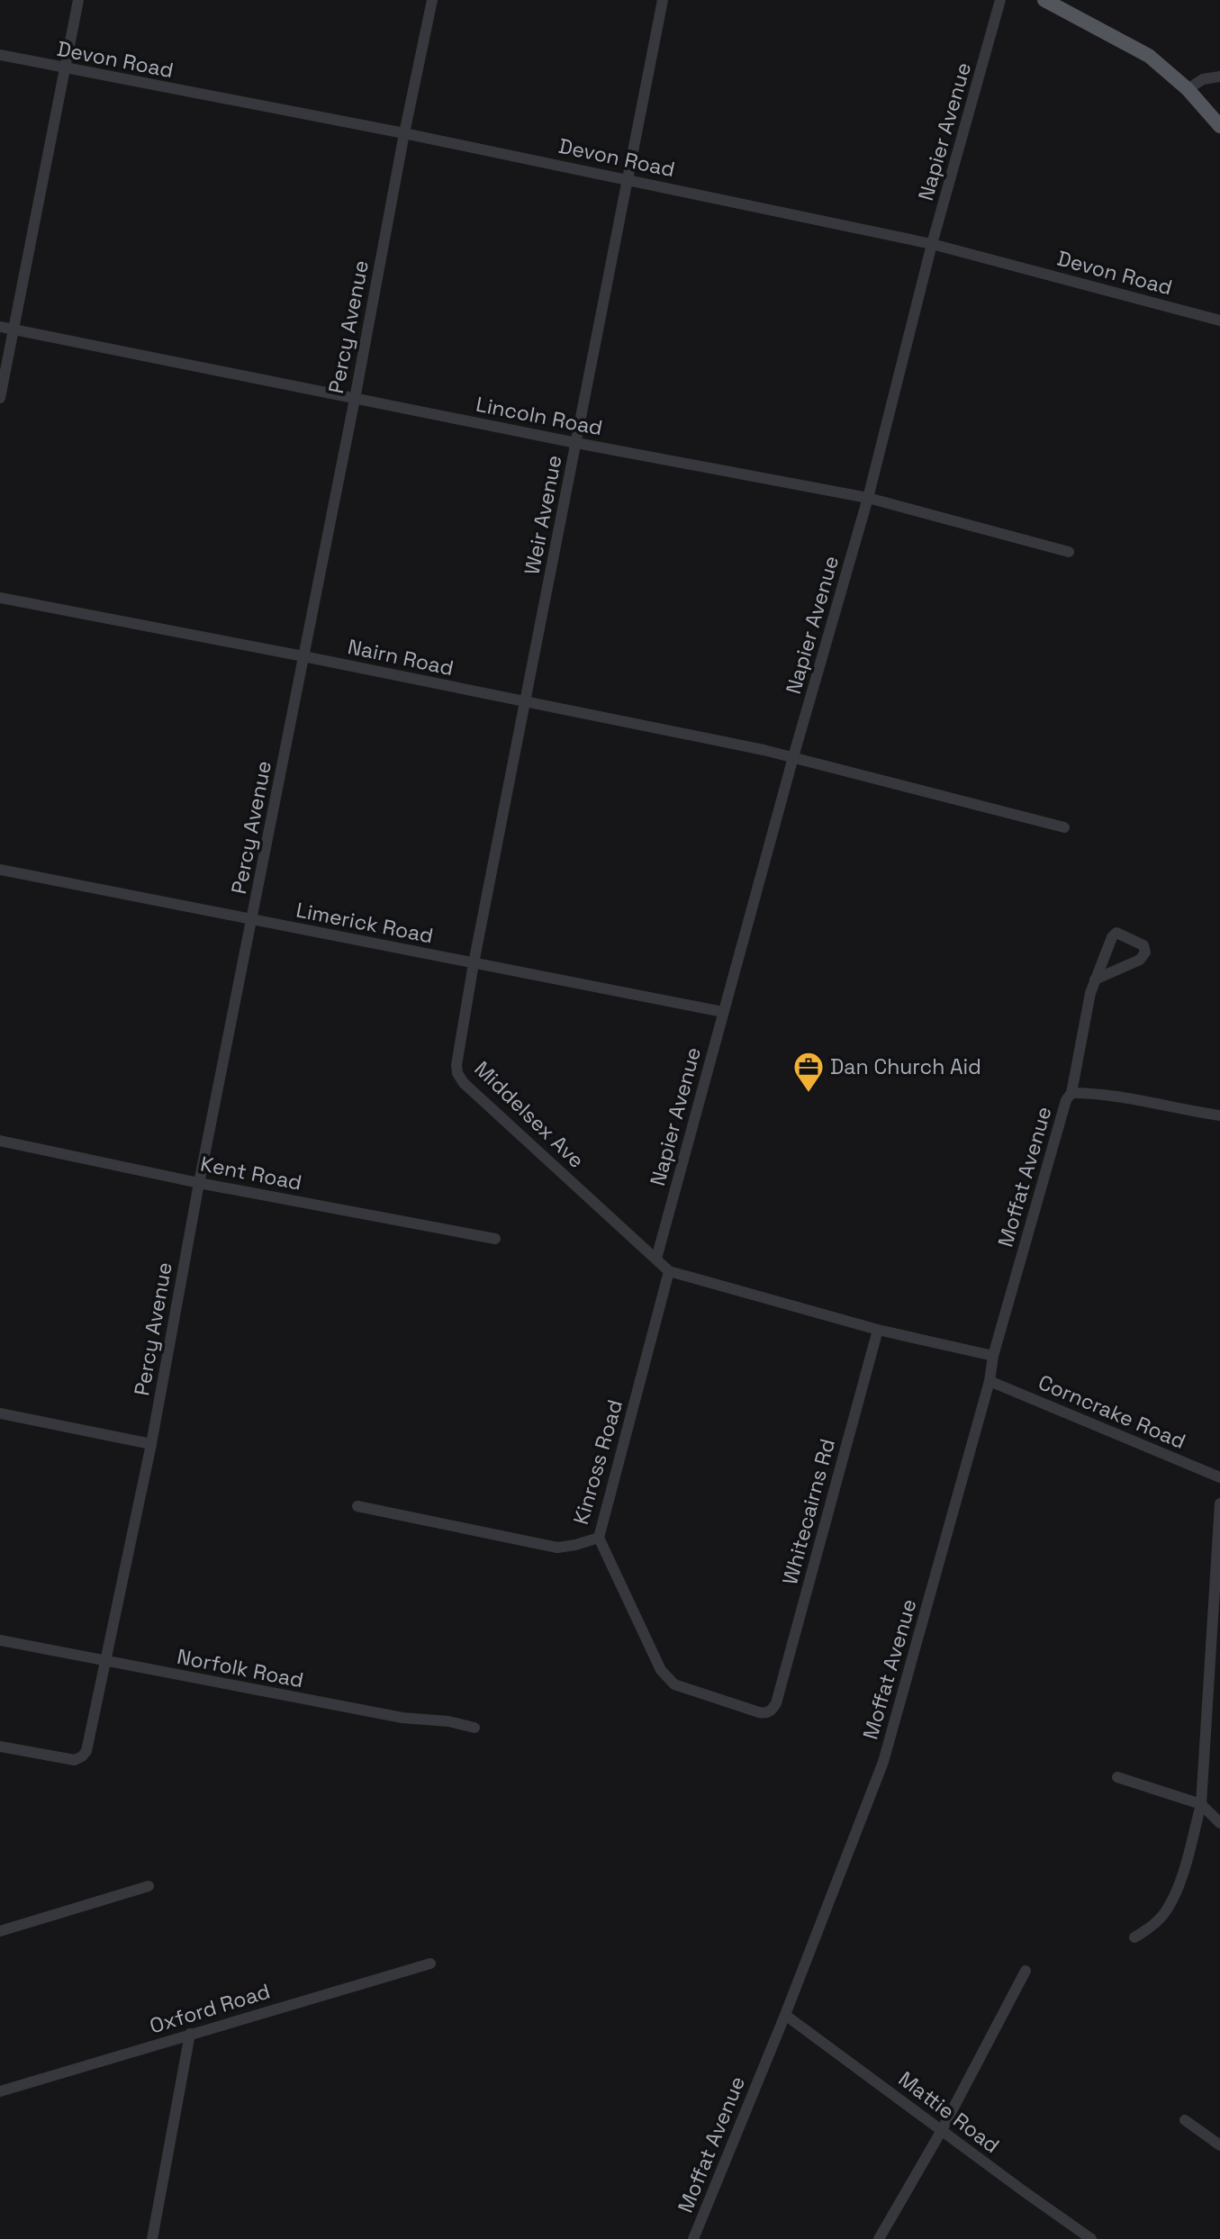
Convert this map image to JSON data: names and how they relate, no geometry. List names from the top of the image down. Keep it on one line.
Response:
{"streets":{"street":["Devon Road","Napier Avenue","Percy Avenue","Lincoln Road","Weir Avenue","Nairn Road","Limerick Road","Middelsex Ave","Kent Road","Moffat Avenue","Corncrake Road","Kinross Road","Whitecairns Rd","Norfolk Road","Oxford Road","Mattie Road"]},"crossings":[["Devon Road","Napier Avenue"],["Devon Road","Percy Avenue"],["Devon Road","Weir Avenue"],["Napier Avenue","Lincoln Road"],["Napier Avenue","Nairn Road"],["Napier Avenue","Limerick Road"],["Napier Avenue","Middelsex Ave"],["Percy Avenue","Lincoln Road"],["Percy Avenue","Nairn Road"],["Percy Avenue","Limerick Road"],["Percy Avenue","Kent Road"],["Percy Avenue","Norfolk Road"],["Lincoln Road","Weir Avenue"],["Weir Avenue","Nairn Road"],["Weir Avenue","Limerick Road"],["Weir Avenue","Middelsex Ave"],["Limerick Road","Middelsex Ave"],["Middelsex Ave","Kinross Road"],["Moffat Avenue","Corncrake Road"],["Moffat Avenue","Mattie Road"],["Kinross Road","Whitecairns Rd"]],"places":{"office":["Dan Church Aid"]}}
